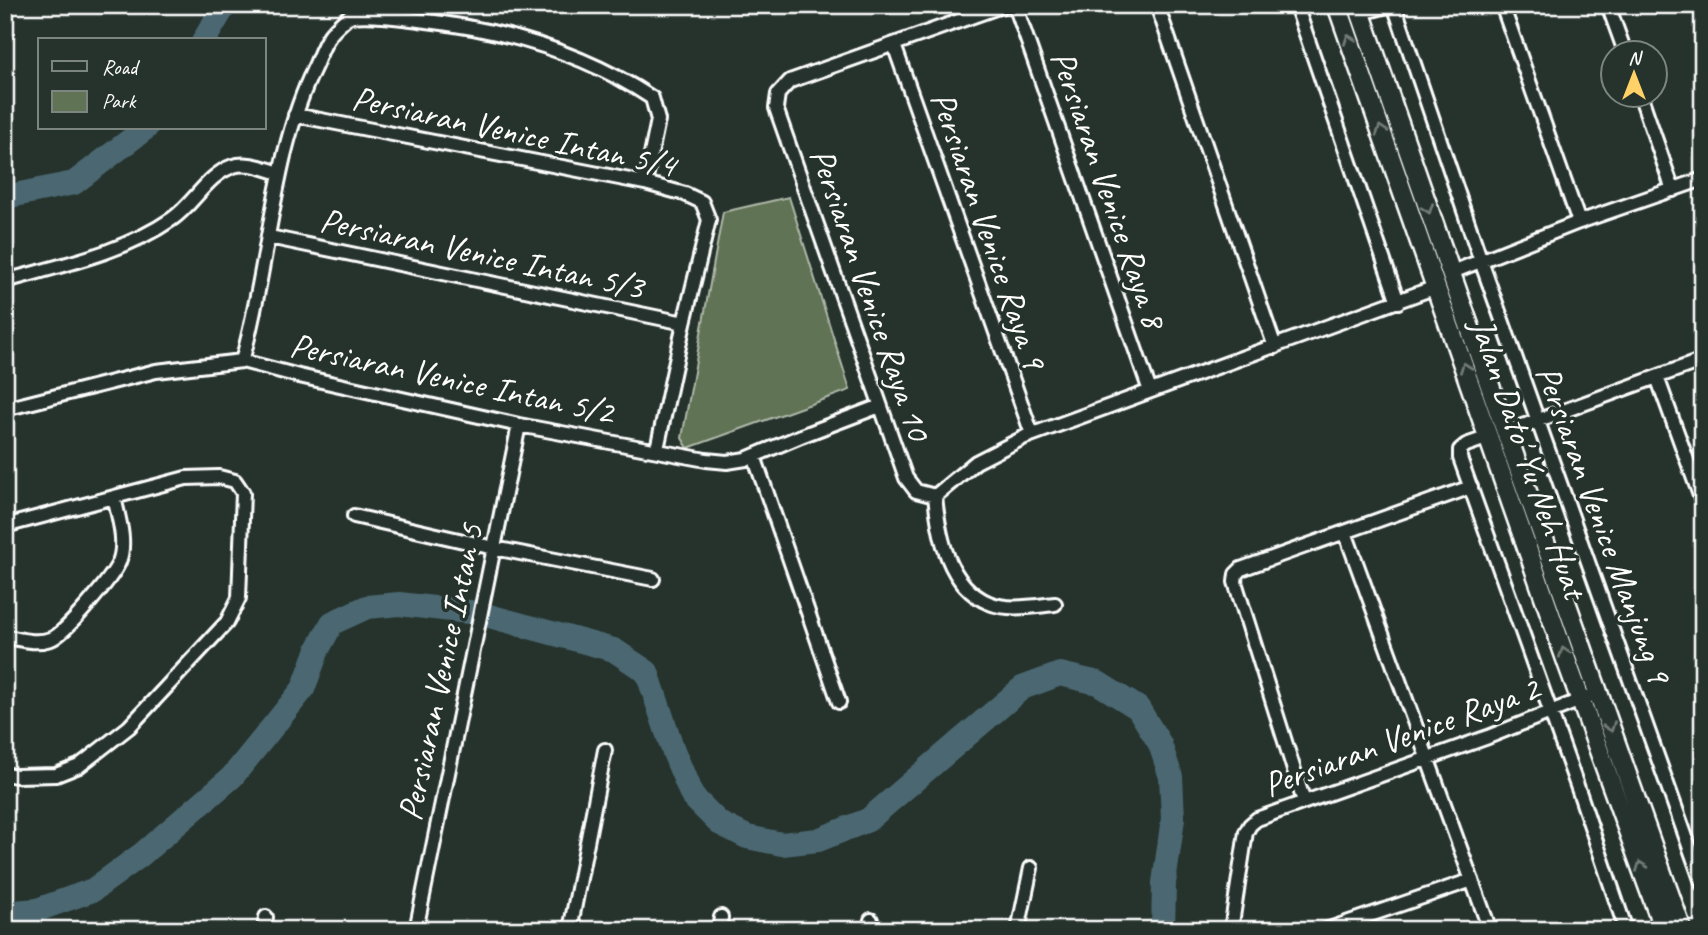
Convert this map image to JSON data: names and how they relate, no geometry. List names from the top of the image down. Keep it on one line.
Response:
{"streets":{"main road":["Jalan Dato' Yu Neh Huat"],"street":["Persiaran Venice Intan 5/4","Persiaran Venice Raya 8","Persiaran Venice Raya 9","Persiaran Venice Intan 5/3","Persiaran Venice Raya 10","Persiaran Venice Intan 5/2","Persiaran Venice Manjung 9","Persiaran Venice Intan 5","Persiaran Venice Raya 2"]},"crossings":[["Persiaran Venice Intan 5/4","Persiaran Venice Intan 5/3"],["Persiaran Venice Raya 9","Persiaran Venice Raya 10"],["Persiaran Venice Raya 10","Persiaran Venice Intan 5/2"],["Persiaran Venice Intan 5/2","Persiaran Venice Intan 5"],["Jalan Dato' Yu Neh Huat","Persiaran Venice Raya 2"]],"legend":["Road","Park"],"north":"top"}
